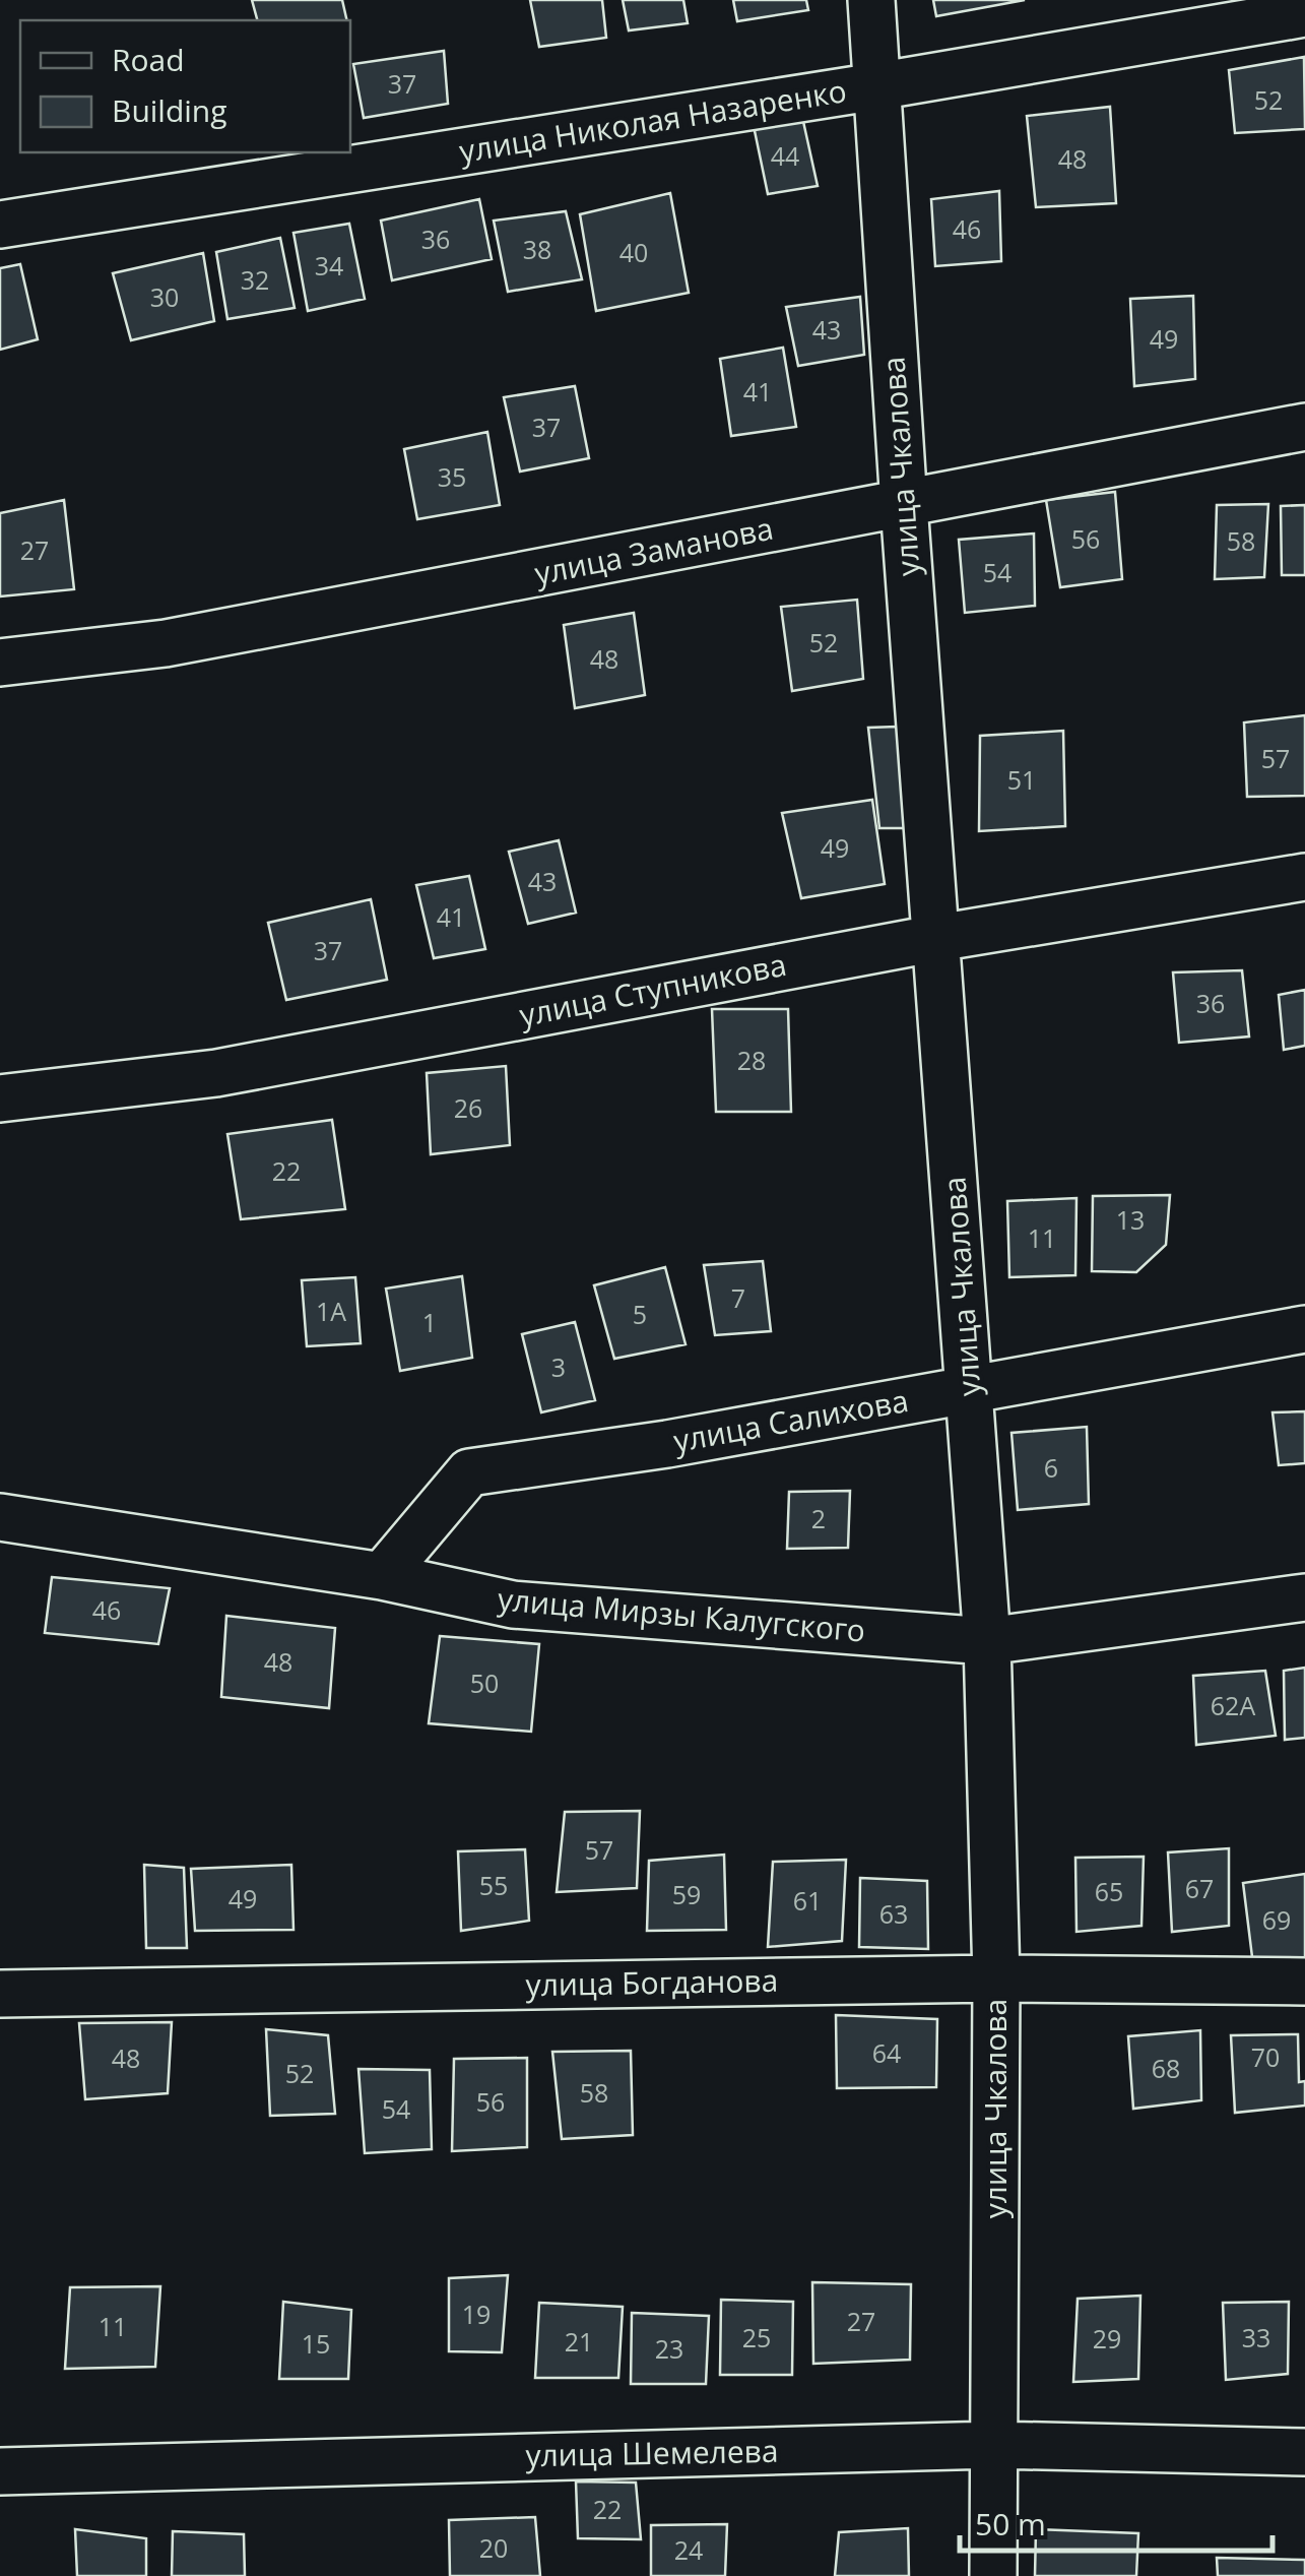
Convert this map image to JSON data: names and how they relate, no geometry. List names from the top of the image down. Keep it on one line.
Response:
{"streets":{"street":["улица Николая Назаренко","улица Чкалова","улица Заманова","улица Ступникова","улица Салихова","улица Мирзы Калугского","улица Богданова","улица Шемелева"]},"crossings":[["улица Николая Назаренко","улица Чкалова"],["улица Чкалова","улица Заманова"],["улица Чкалова","улица Ступникова"],["улица Чкалова","улица Салихова"],["улица Чкалова","улица Мирзы Калугского"],["улица Чкалова","улица Богданова"],["улица Чкалова","улица Шемелева"],["улица Салихова","улица Мирзы Калугского"]],"house_numbers":["37","52","44","48","46","36","38","40","34","32","30","43","49","41","37","35","56","58","27","54","52","48","57","51","49","43","41","37","36","28","26","22","13","11","7","1А","5","1","3","6","2","46","48","50","62А","57","55","67","65","59","49","61","63","69","64","70","48","68","52","58","56","54","19","27","11","25","33","29","21","15","23","22","20","24"],"legend":["Road","Building"],"scale_bar":"50 m"}
